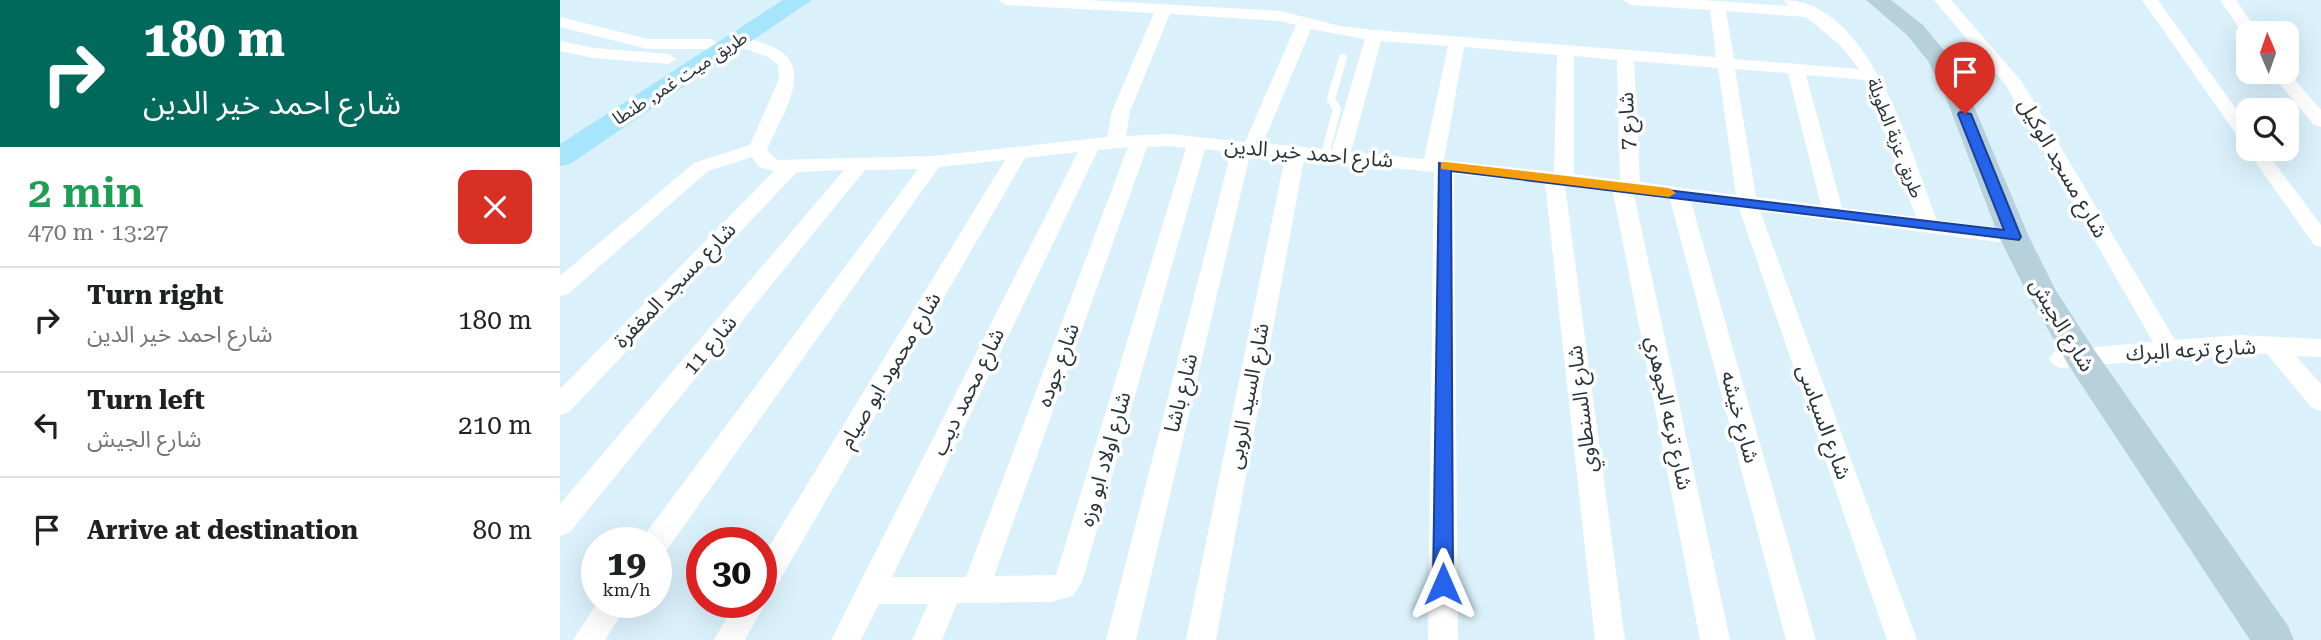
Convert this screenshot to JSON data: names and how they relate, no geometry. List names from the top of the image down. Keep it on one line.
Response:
{"streets":{"main road":["طريق ميت غمر, طنطا","شارع الجيش"],"street":["شارع 7","طريق عزبة الطويلة","شارع احمد خير الدين","شارع مسجد الوكيل","شارع مسجد المغفرة","شارع 11","شارع ترعه البرك","شارع جوده","شارع محمود ابو صيام","شارع محمد ديب","شارع باشا","شارع السيد الروبى","شارع السنطاوي","شارع ترعه الجوهري","شارع خيشه","شارع السياسى","شارع اولاد ابو وزه"]},"crossings":[["شارع 7","شارع احمد خير الدين"],["شارع 7","شارع ترعه الجوهري"],["طريق عزبة الطويلة","شارع احمد خير الدين"],["شارع احمد خير الدين","شارع مسجد المغفرة"],["شارع احمد خير الدين","شارع الجيش"],["شارع احمد خير الدين","شارع 11"],["شارع احمد خير الدين","شارع جوده"],["شارع احمد خير الدين","شارع محمود ابو صيام"],["شارع احمد خير الدين","شارع محمد ديب"],["شارع احمد خير الدين","شارع باشا"],["شارع احمد خير الدين","شارع السيد الروبى"],["شارع احمد خير الدين","شارع السنطاوي"],["شارع احمد خير الدين","شارع ترعه الجوهري"],["شارع احمد خير الدين","شارع خيشه"],["شارع احمد خير الدين","شارع السياسى"],["شارع احمد خير الدين","شارع اولاد ابو وزه"],["شارع مسجد الوكيل","شارع ترعه البرك"],["شارع الجيش","شارع ترعه البرك"],["شارع جوده","شارع اولاد ابو وزه"],["شارع محمد ديب","شارع اولاد ابو وزه"]],"north":"top","page":{"turn":["180 m","شارع احمد خير الدين"],"heading":["2 min","470 m · 13:27"],"list":[{"name":"Turn right","note":"شارع احمد خير الدين","value":"180 m"},{"name":"Turn left","note":"شارع الجيش","value":"210 m"},{"name":"Arrive at destination","value":"80 m"}],"speed":"19 km/h","limit":"30"}}
